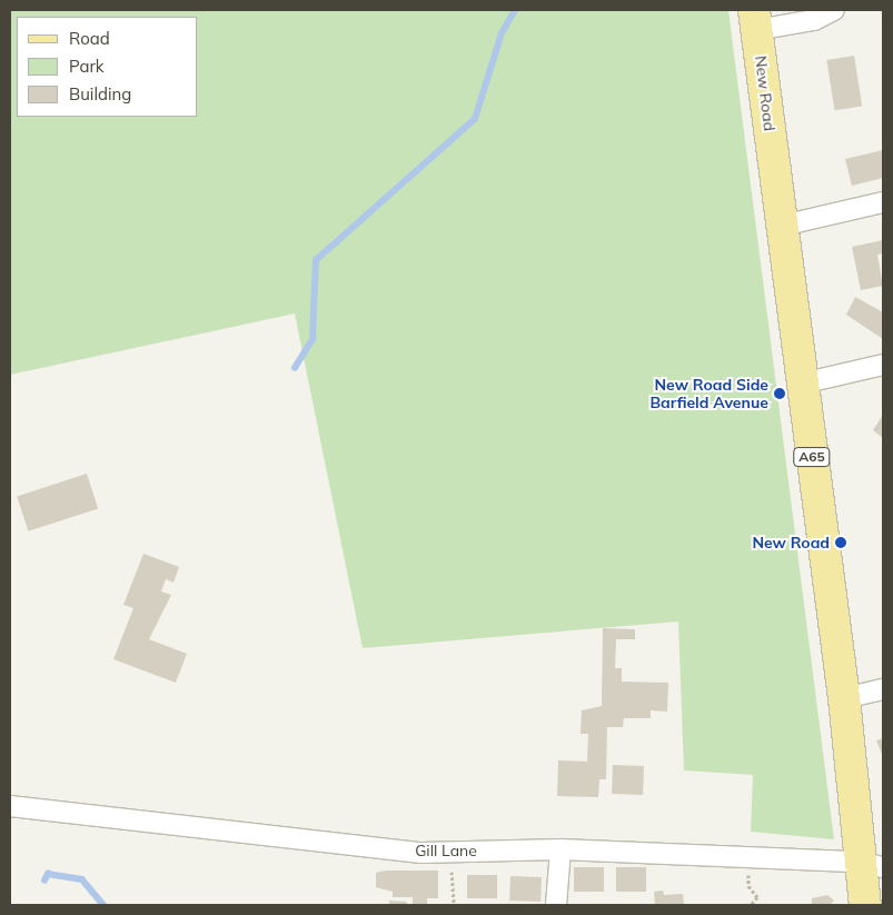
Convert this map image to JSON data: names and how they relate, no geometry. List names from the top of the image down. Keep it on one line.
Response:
{"streets":{"main road":["New Road","A65"],"street":["Gill Lane"]},"crossings":[["New Road","Gill Lane"]],"places":["New Road Side Barfield Avenue","New Road"],"legend":["Road","Park","Building"]}
